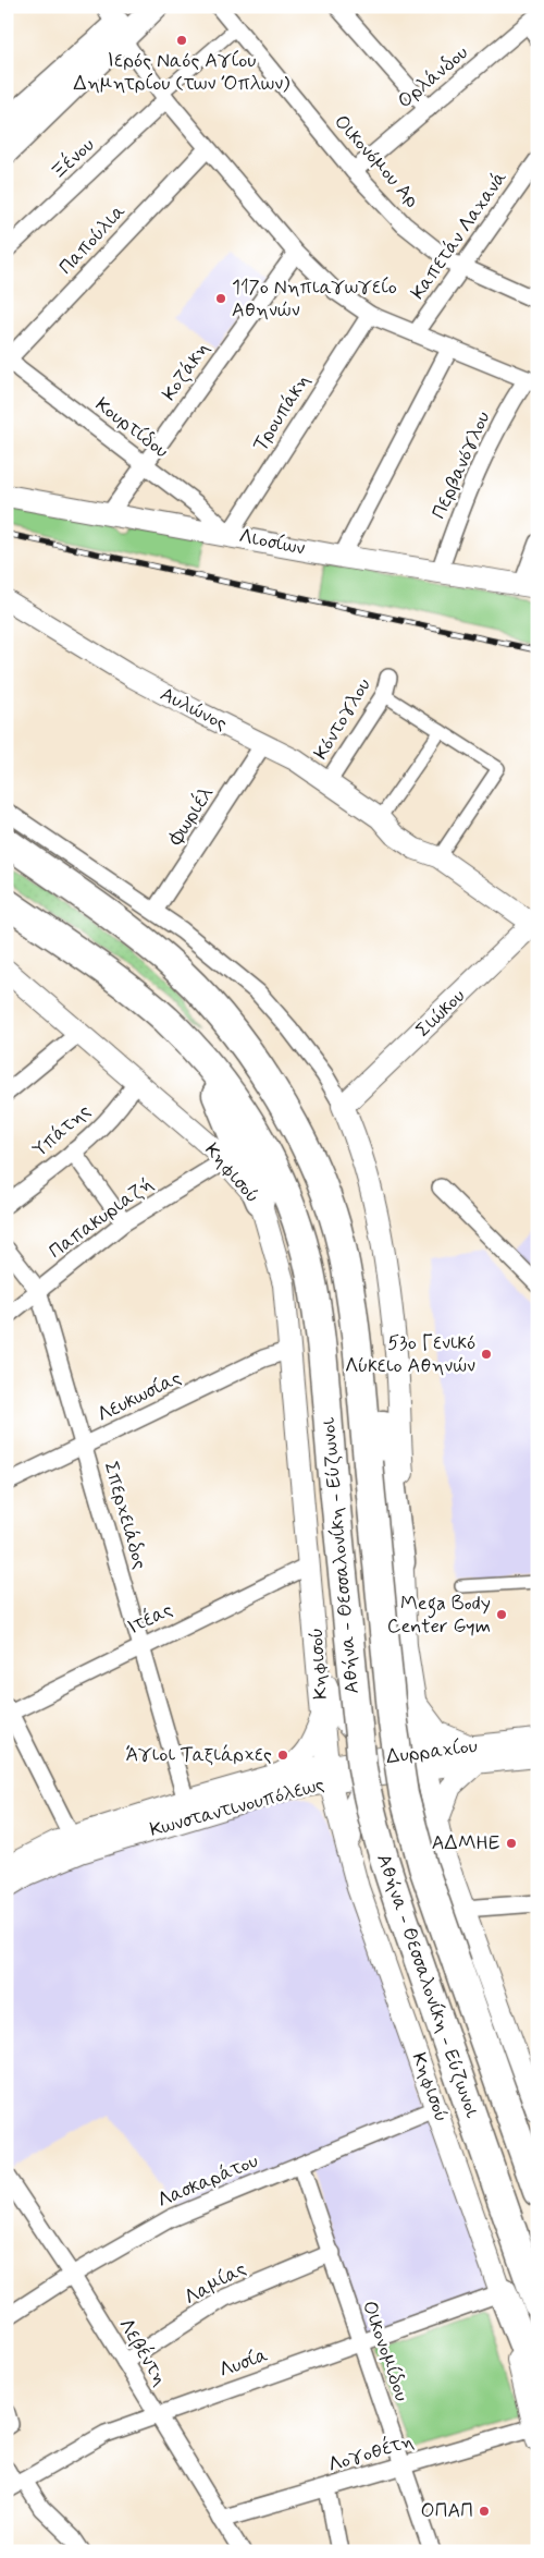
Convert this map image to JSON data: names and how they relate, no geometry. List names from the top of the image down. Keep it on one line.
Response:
{"streets":{"highway":["Αθήνα - Θεσσαλονίκη - Εύζωνοι"],"main road":["Λιοσίων","Σιώκου","Κηφισού","Δυρραχίου","Κωνσταντινουπόλεως"],"street":["Ορλάνδου","Ξένου","Οικονόμου Αρ","Καπετάν Λαχανά","Παπούλια","Κοζάκη","Τρουπάκη","Κουρτίδου","Περβανόγλου","Αυλώνος","Κόντογλου","Φωριέλ","Υπάτης","Παπακυριαζή","Λευκωσίας","Σπερχειάδος","Ιτέας","Λασκαράτου","Λαμίας","Οικονομίδου","Λεβέντη","Λυσία","Λογοθέτη"]},"crossings":[["Ορλάνδου","Οικονόμου Αρ"],["Οικονόμου Αρ","Καπετάν Λαχανά"],["Παπούλια","Κουρτίδου"],["Κοζάκη","Κουρτίδου"],["Κοζάκη","Λιοσίων"],["Τρουπάκη","Κουρτίδου"],["Τρουπάκη","Λιοσίων"],["Κουρτίδου","Λιοσίων"],["Περβανόγλου","Λιοσίων"],["Αυλώνος","Κόντογλου"],["Αυλώνος","Φωριέλ"],["Αυλώνος","Σιώκου"],["Υπάτης","Κηφισού"],["Κηφισού","Παπακυριαζή"],["Κηφισού","Λευκωσίας"],["Κηφισού","Ιτέας"],["Κηφισού","Δυρραχίου"],["Κηφισού","Κωνσταντινουπόλεως"],["Κηφισού","Λασκαράτου"],["Κηφισού","Λυσία"],["Κηφισού","Λογοθέτη"],["Παπακυριαζή","Σπερχειάδος"],["Λευκωσίας","Σπερχειάδος"],["Σπερχειάδος","Ιτέας"],["Σπερχειάδος","Κωνσταντινουπόλεως"],["Δυρραχίου","Κωνσταντινουπόλεως"],["Λασκαράτου","Οικονομίδου"],["Λασκαράτου","Λεβέντη"],["Λαμίας","Οικονομίδου"],["Λαμίας","Λεβέντη"],["Οικονομίδου","Λυσία"],["Οικονομίδου","Λογοθέτη"],["Λεβέντη","Λυσία"],["Λεβέντη","Λογοθέτη"]],"places":["Ιερός Ναός Αγίου Δημητρίου (των Όπλων)","117ο Νηπιαγωγείο Αθηνών","53ο Γενικό Λύκειο Αθηνών","Mega Body Center Gym","Άγιοι Ταξιάρχες","ΑΔΜΗΕ","ΟΠΑΠ"]}
